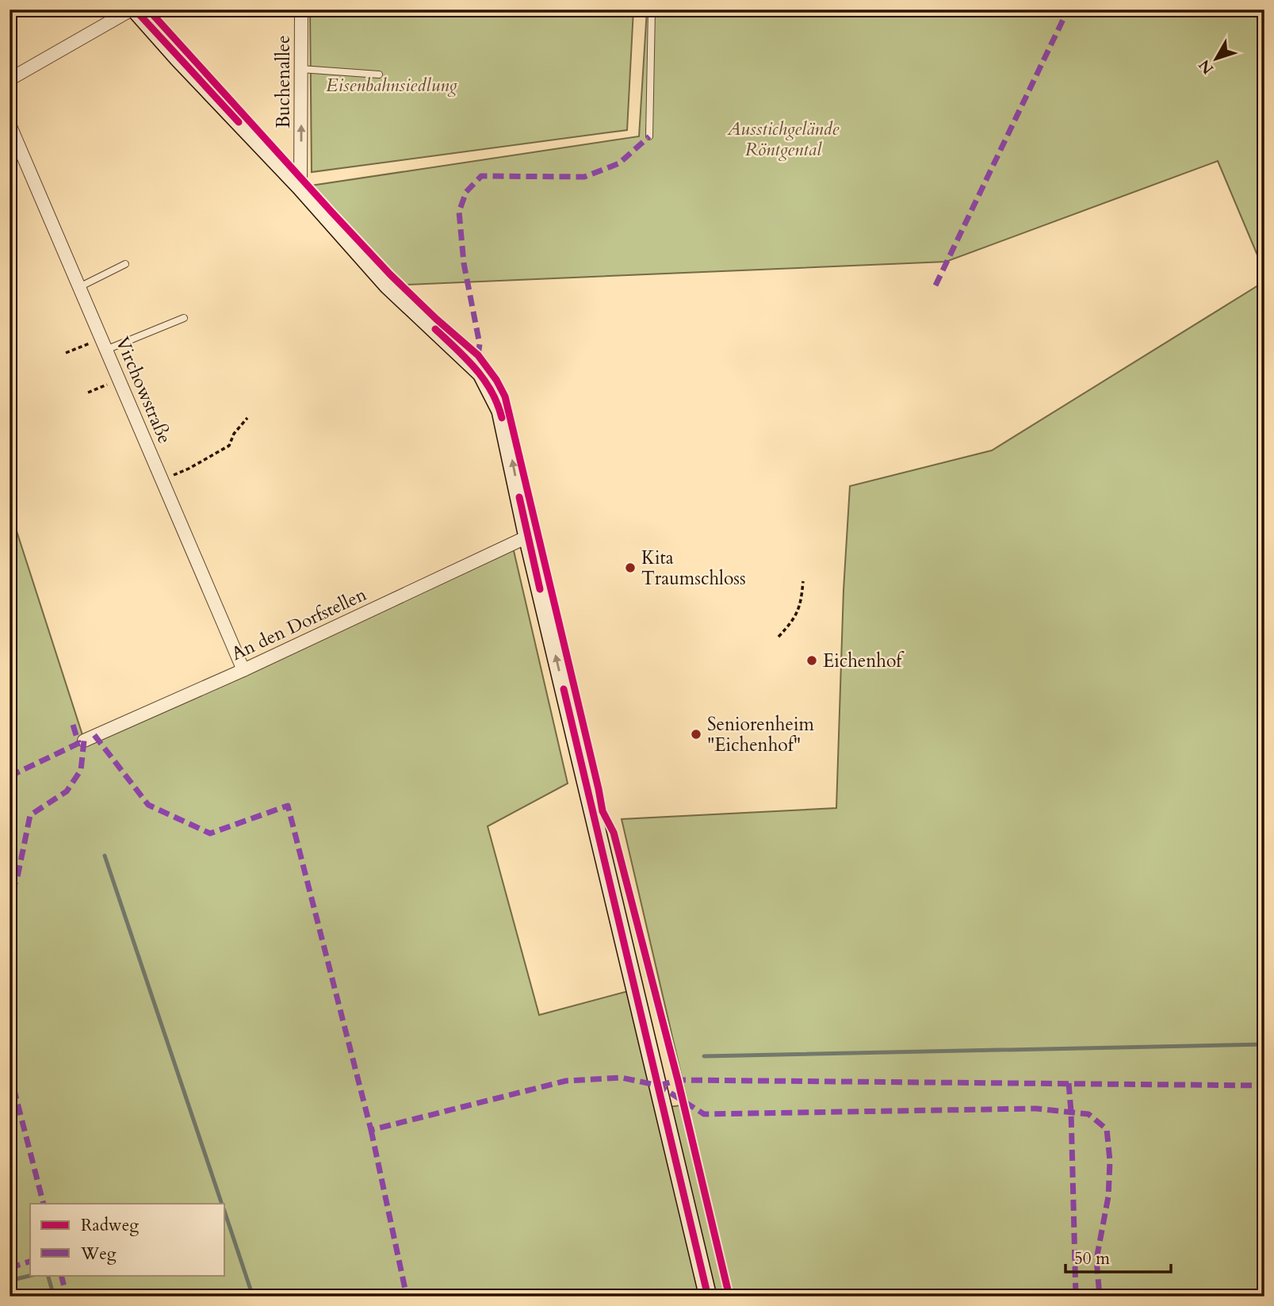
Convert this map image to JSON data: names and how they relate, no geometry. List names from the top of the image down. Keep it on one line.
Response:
{"streets":{"street":["Buchenallee","Virchowstraße","An den Dorfstellen"]},"crossings":[["Virchowstraße","An den Dorfstellen"]],"one_way":["Buchenallee"],"parks":["Eisenbahnsiedlung","Ausstichgelände Röntgental"],"places":["Kita Traumschloss","Eichenhof","Seniorenheim \"Eichenhof\""],"legend":["Radweg","Weg"],"scale_bar":"50 m","north":"bottom left"}
